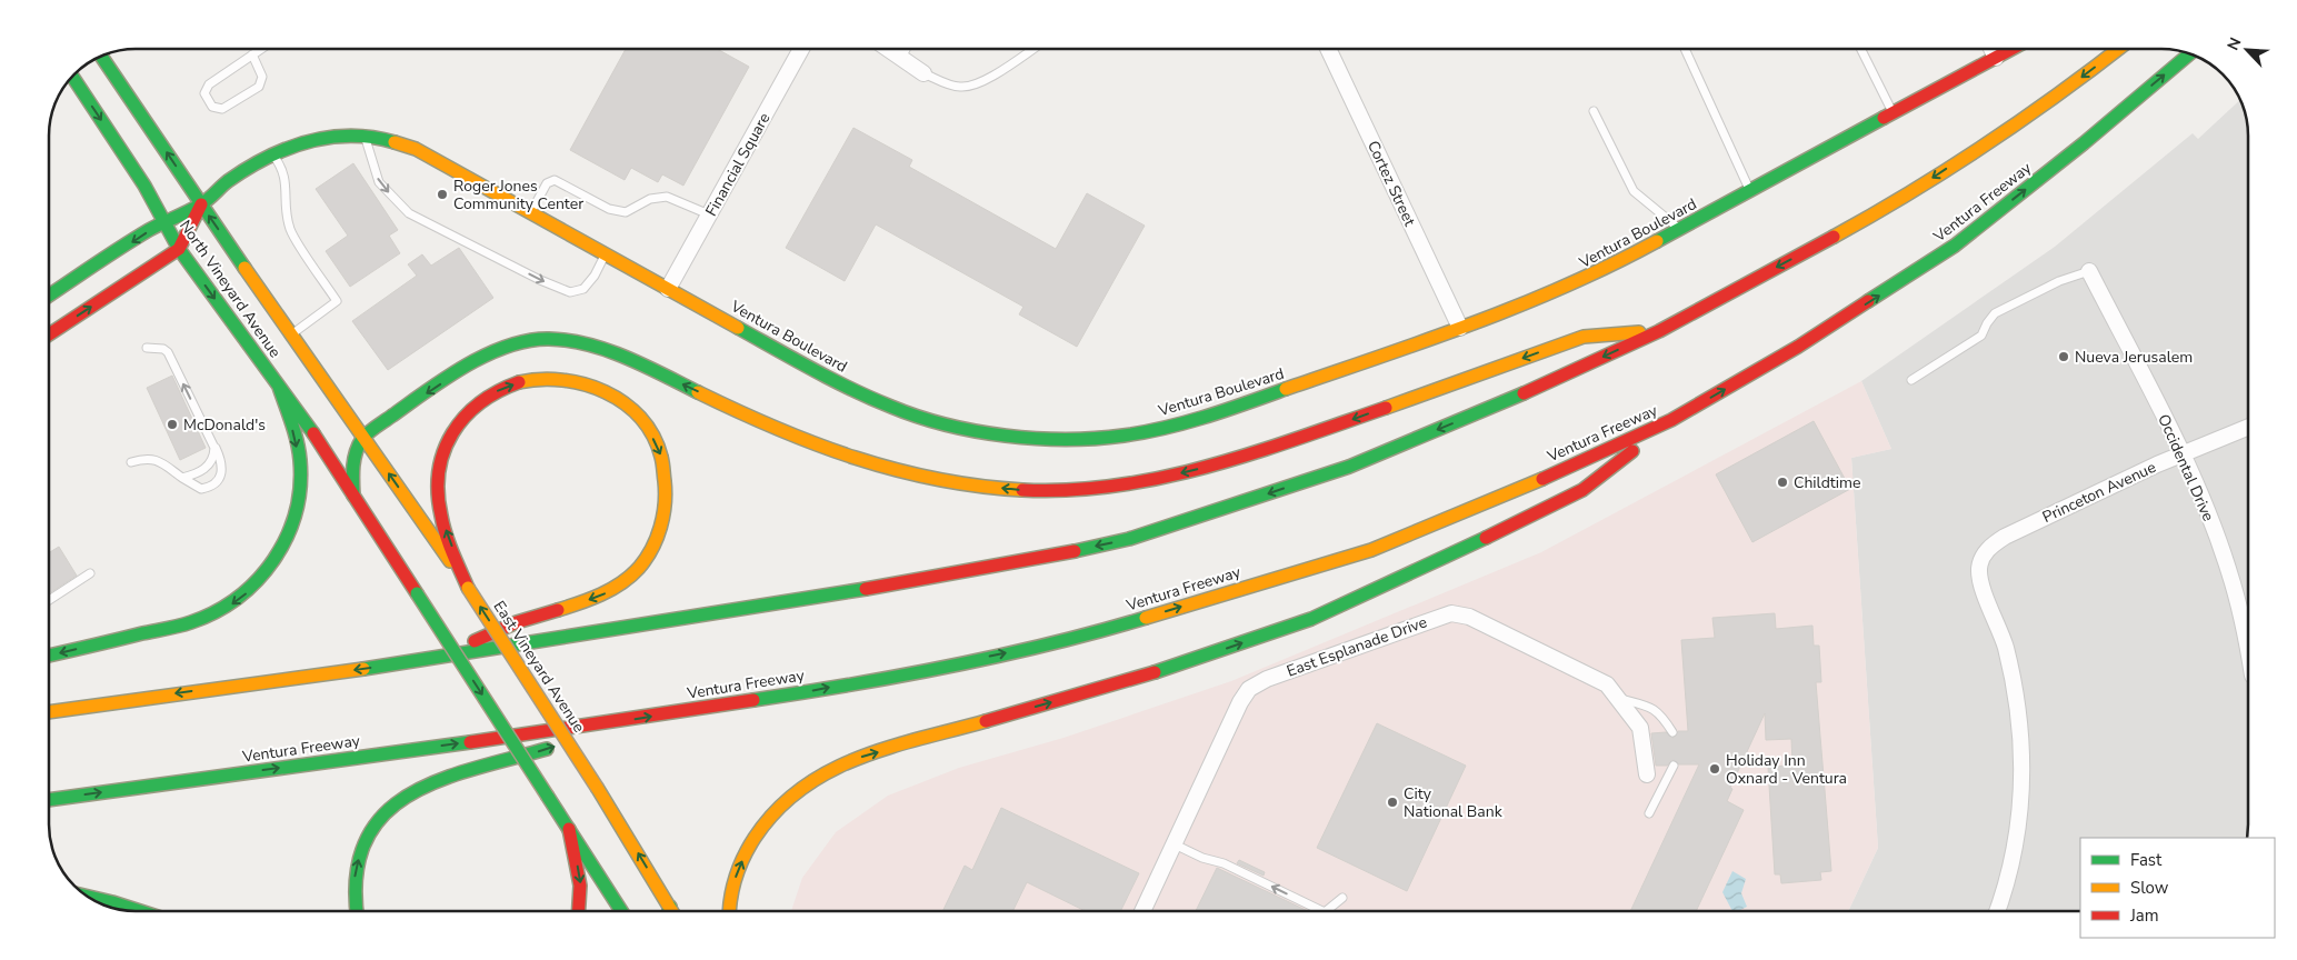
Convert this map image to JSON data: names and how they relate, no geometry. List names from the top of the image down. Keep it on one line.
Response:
{"streets":{"main road":["Ventura Freeway","Ventura Boulevard","North Vineyard Avenue","East Vineyard Avenue"],"street":["Financial Square","Cortez Street","Occidental Drive","Princeton Avenue","East Esplanade Drive"]},"crossings":[["Financial Square","Ventura Boulevard"],["Cortez Street","Ventura Boulevard"],["Ventura Boulevard","North Vineyard Avenue"],["North Vineyard Avenue","East Vineyard Avenue"],["Occidental Drive","Princeton Avenue"]],"places":["Roger Jones Community Center","Nueva Jerusalem","McDonald's","Childtime","Holiday Inn Oxnard - Ventura","City National Bank"],"legend":["Fast","Slow","Jam"],"north":"top left"}
